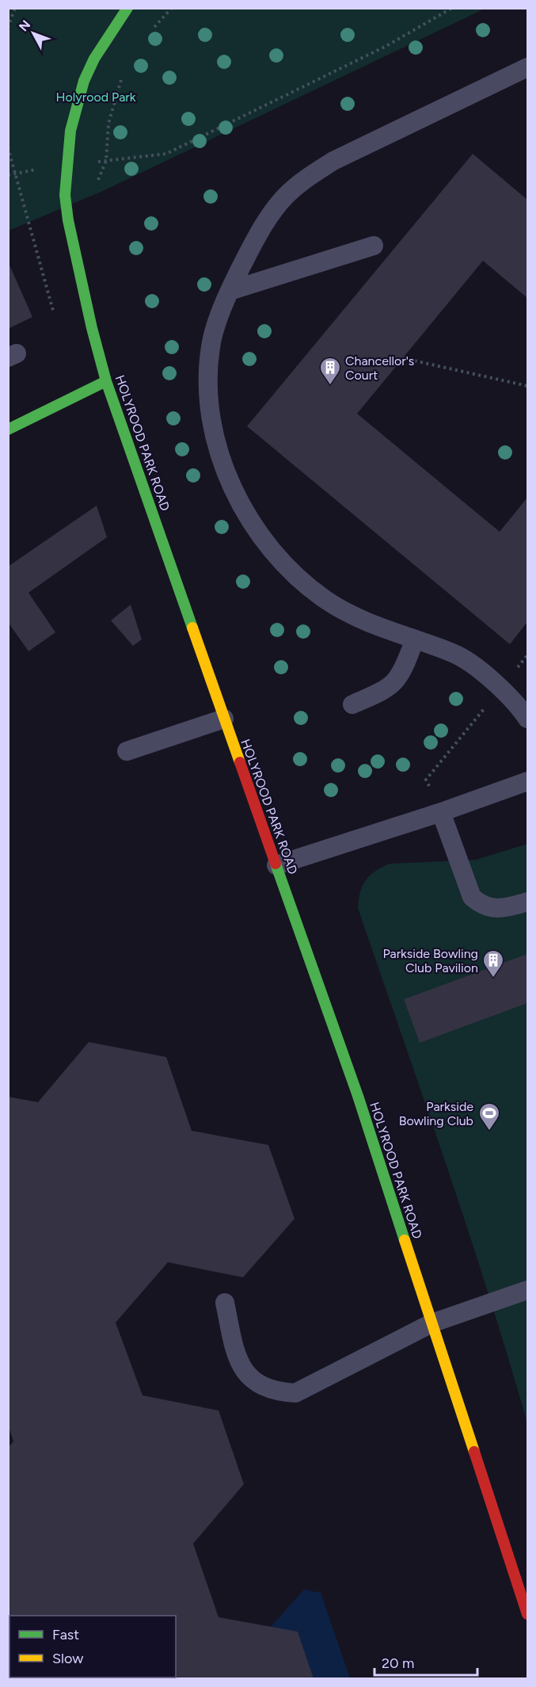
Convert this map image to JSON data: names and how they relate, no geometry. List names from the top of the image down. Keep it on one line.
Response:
{"streets":{"street":["HOLYROOD PARK ROAD"]},"parks":["Holyrood Park"],"places":{"building":["Chancellor's Court","Parkside Bowling Club Pavilion"],"sports":["Parkside Bowling Club"]},"legend":["Fast","Slow"],"scale_bar":"20 m","north":"top left"}
